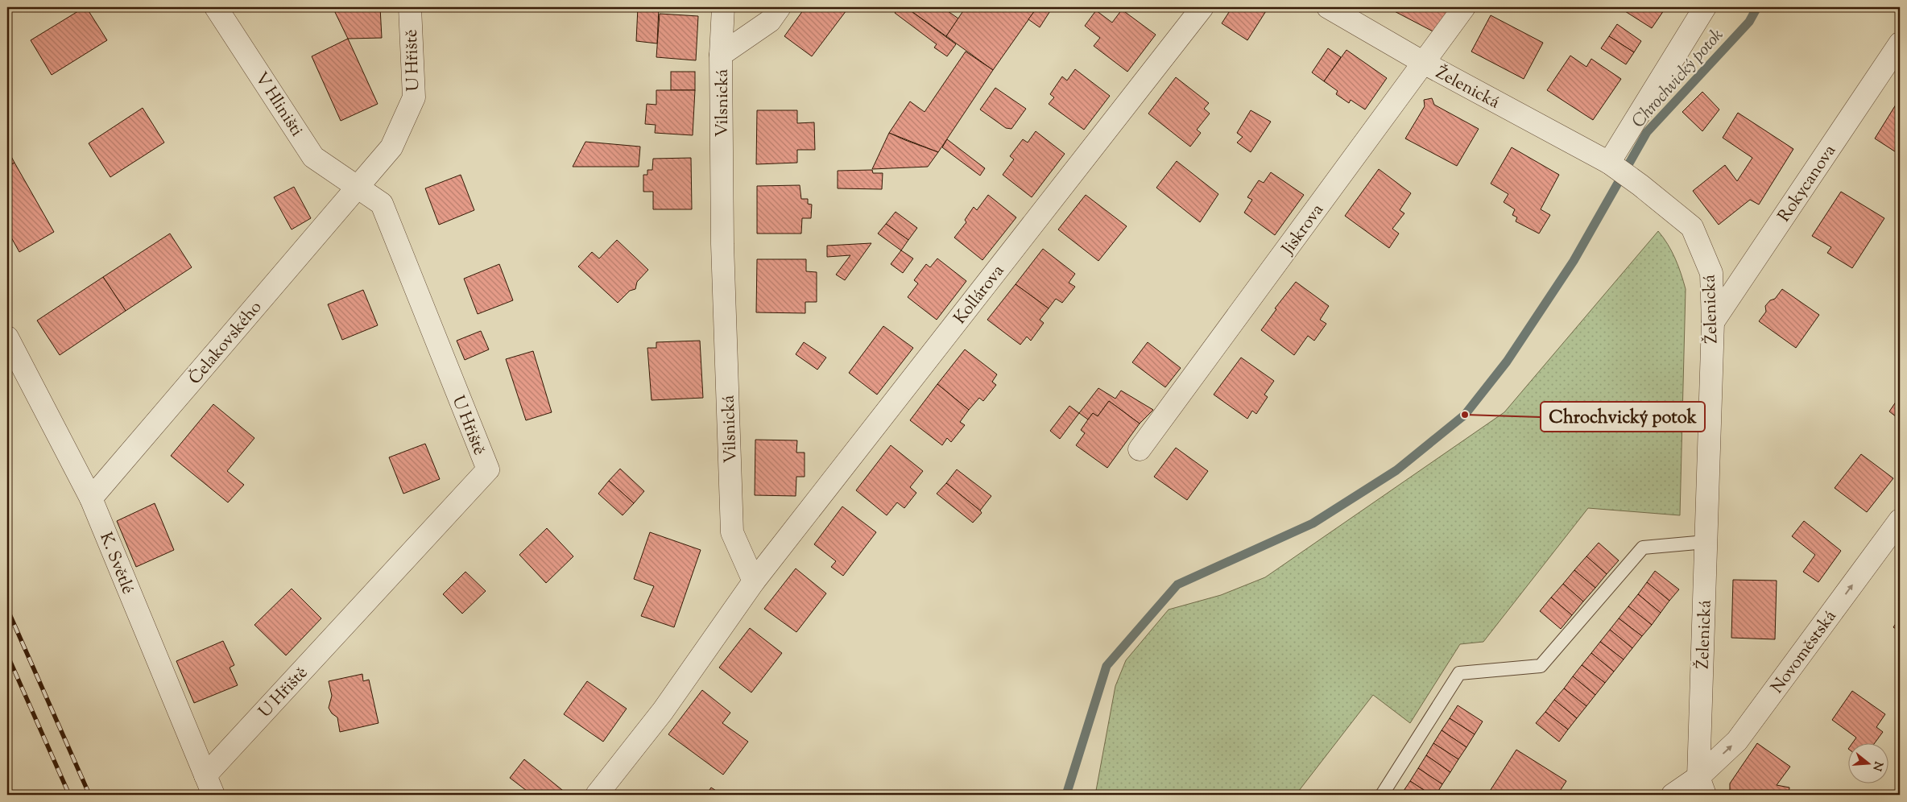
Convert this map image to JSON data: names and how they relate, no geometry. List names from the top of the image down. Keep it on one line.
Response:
{"streets":{"street":["U Hřiště","Želenická","Vilsnická","V Hliništi","Rokycanova","Jiskrova","Kollárova","Čelakovského","K. Světlé","Novoměstská"]},"crossings":[["U Hřiště","V Hliništi"],["U Hřiště","Čelakovského"],["U Hřiště","K. Světlé"],["Želenická","Rokycanova"],["Želenická","Jiskrova"],["Želenická","Novoměstská"],["Vilsnická","Kollárova"],["V Hliništi","Čelakovského"],["Čelakovského","K. Světlé"]],"one_way":["Novoměstská"],"water":["Chrochvický potok"],"places":["Chrochvický potok"],"north":"right"}
